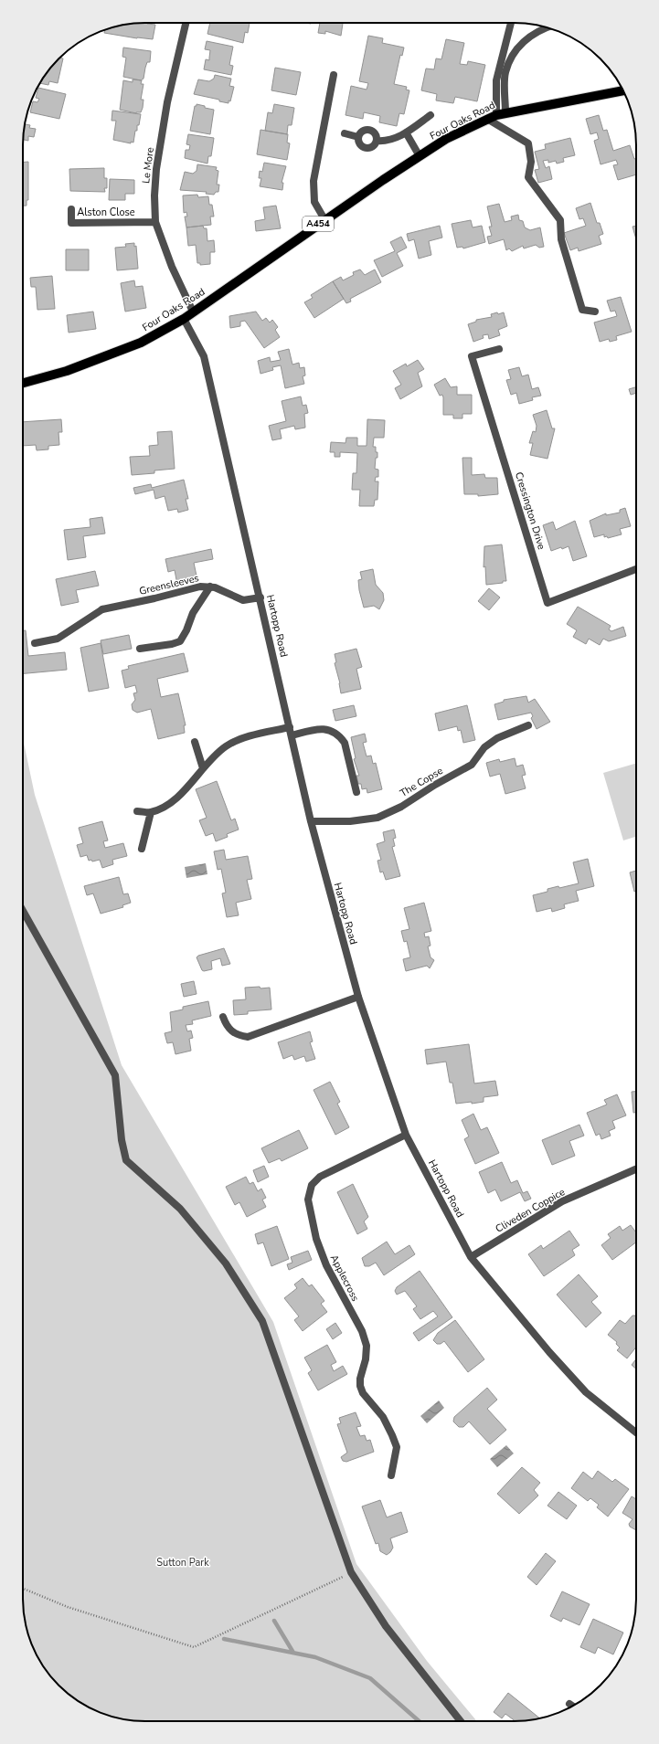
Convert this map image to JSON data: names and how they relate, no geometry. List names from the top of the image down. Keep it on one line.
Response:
{"streets":{"main road":["Four Oaks Road","A454"],"street":["Le More","Alston Close","Cressington Drive","Greensleeves","Hartopp Road","The Copse","Cliveden Coppice","Applecross"]},"crossings":[["Four Oaks Road","Le More"],["Four Oaks Road","Hartopp Road"],["Le More","Alston Close"],["Greensleeves","Hartopp Road"],["Hartopp Road","The Copse"],["Hartopp Road","Cliveden Coppice"],["Hartopp Road","Applecross"]],"parks":["Sutton Park"]}
